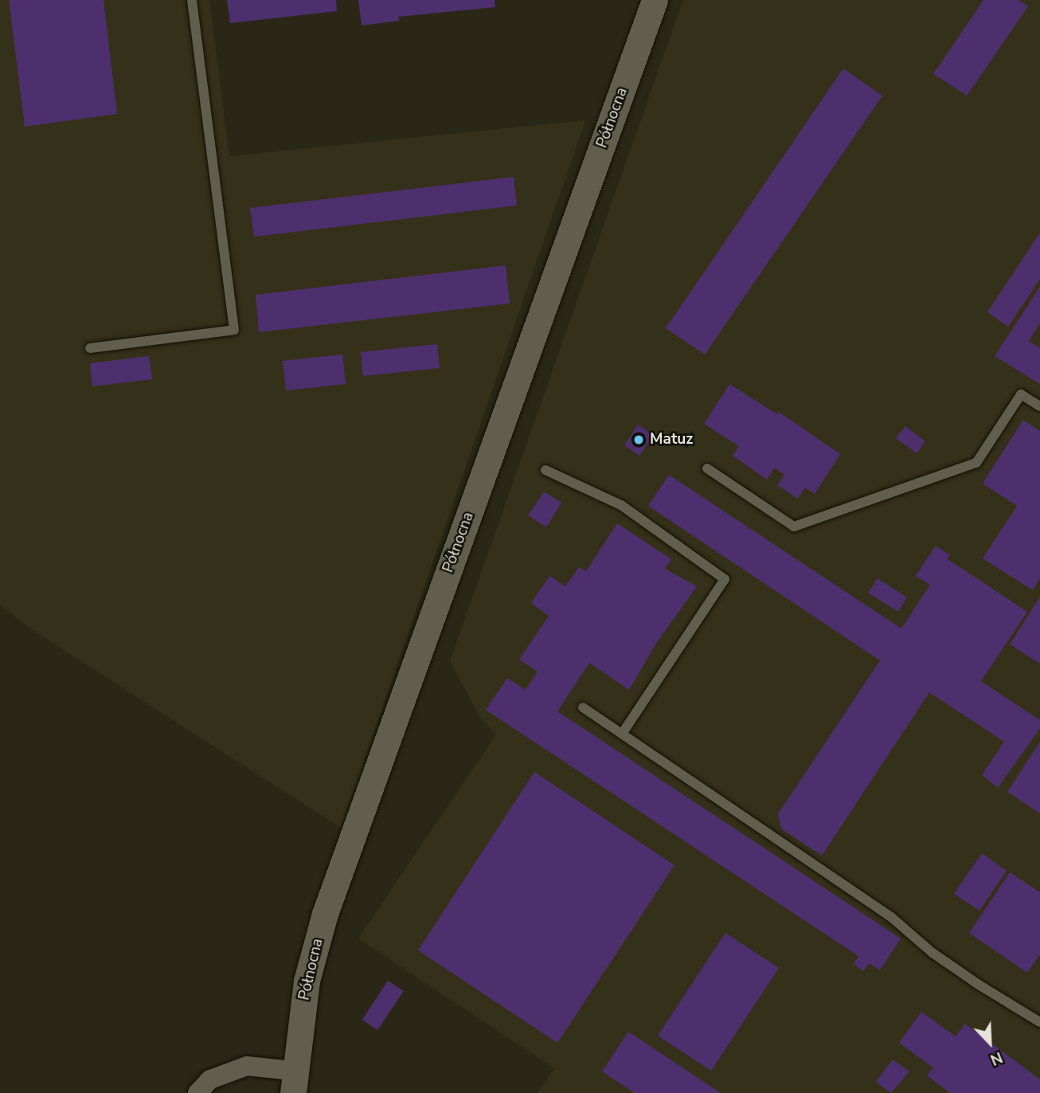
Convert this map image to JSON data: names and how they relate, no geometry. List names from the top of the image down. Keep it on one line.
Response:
{"streets":{"street":["Północna"]},"places":["Matuz"],"north":"bottom right"}
